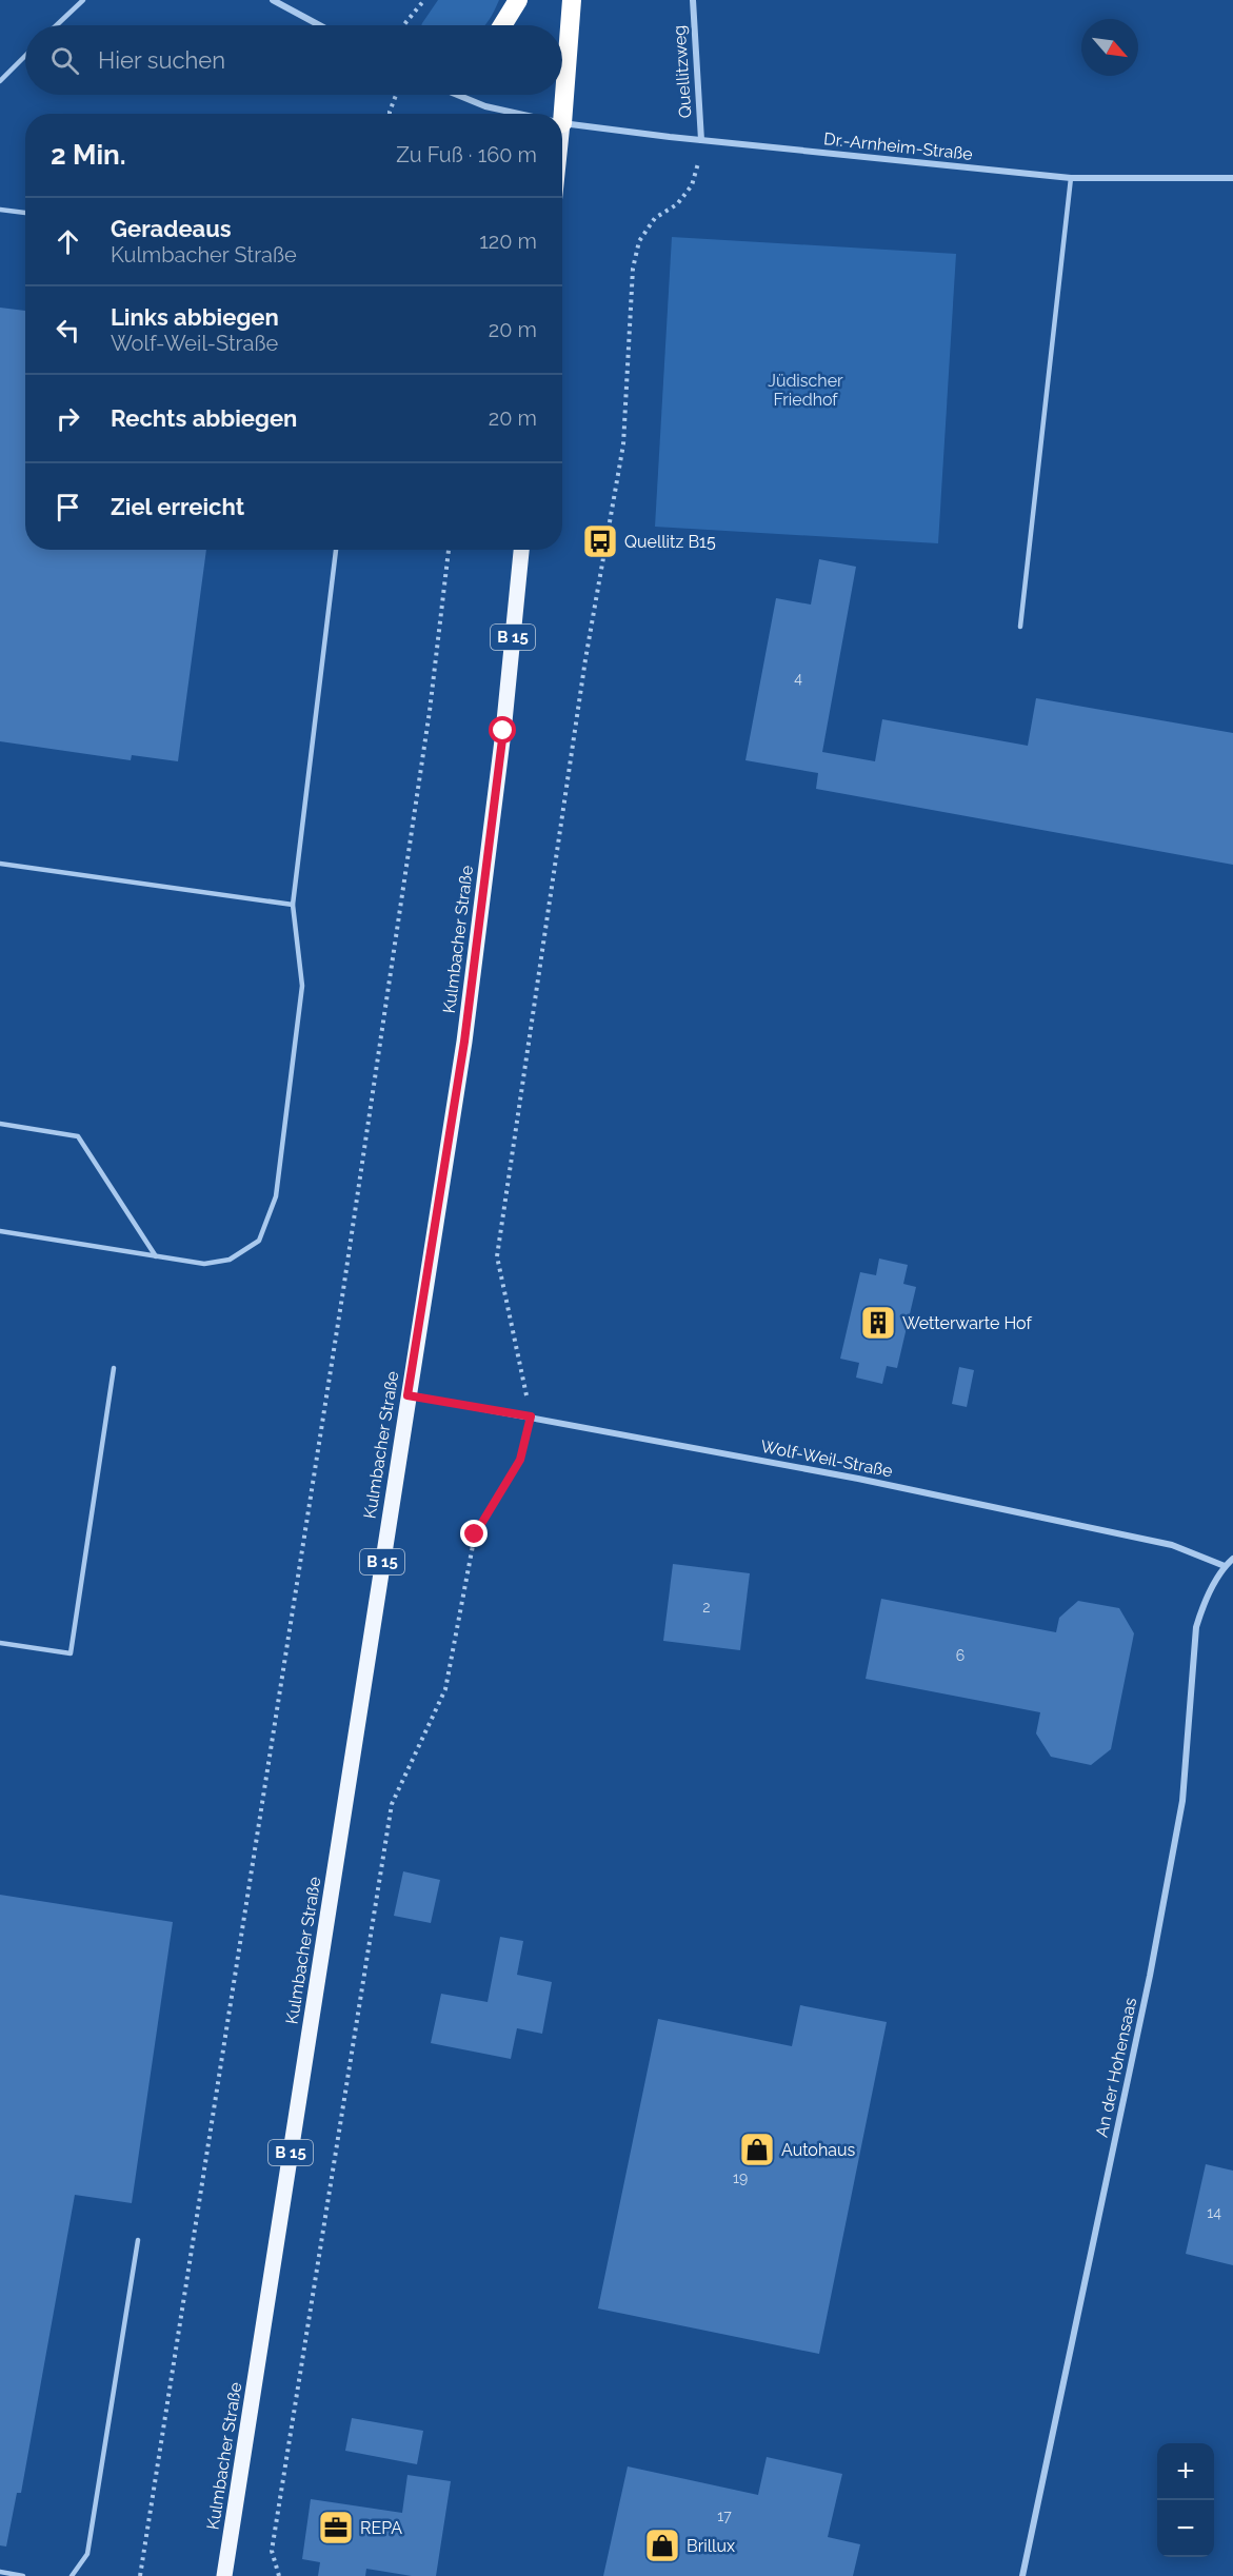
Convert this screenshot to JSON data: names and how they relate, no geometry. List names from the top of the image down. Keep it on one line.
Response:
{"streets":{"main road":["B 15","Kulmbacher Straße"],"street":["Quellitzweg","Dr.-Arnheim-Straße","Wolf-Weil-Straße","An der Hohensaas"]},"crossings":[["Quellitzweg","Dr.-Arnheim-Straße"],["Kulmbacher Straße","Wolf-Weil-Straße"],["Wolf-Weil-Straße","An der Hohensaas"]],"parks":["Jüdischer Friedhof"],"places":{"bus stop":["Quellitz B15"],"building":["Wetterwarte Hof"],"shop":["Autohaus","Brillux"],"office":["REPA"]},"house_numbers":["4","2","6","19","14","17"],"north":"bottom right","page":{"search":"Hier suchen","heading":["2 Min.","Zu Fuß · 160 m"],"list":[["Geradeaus","Kulmbacher Straße","120 m"],["Links abbiegen","Wolf-Weil-Straße","20 m"],["Rechts abbiegen","20 m"],"Ziel erreicht"],"map_buttons":["+","−"]}}
